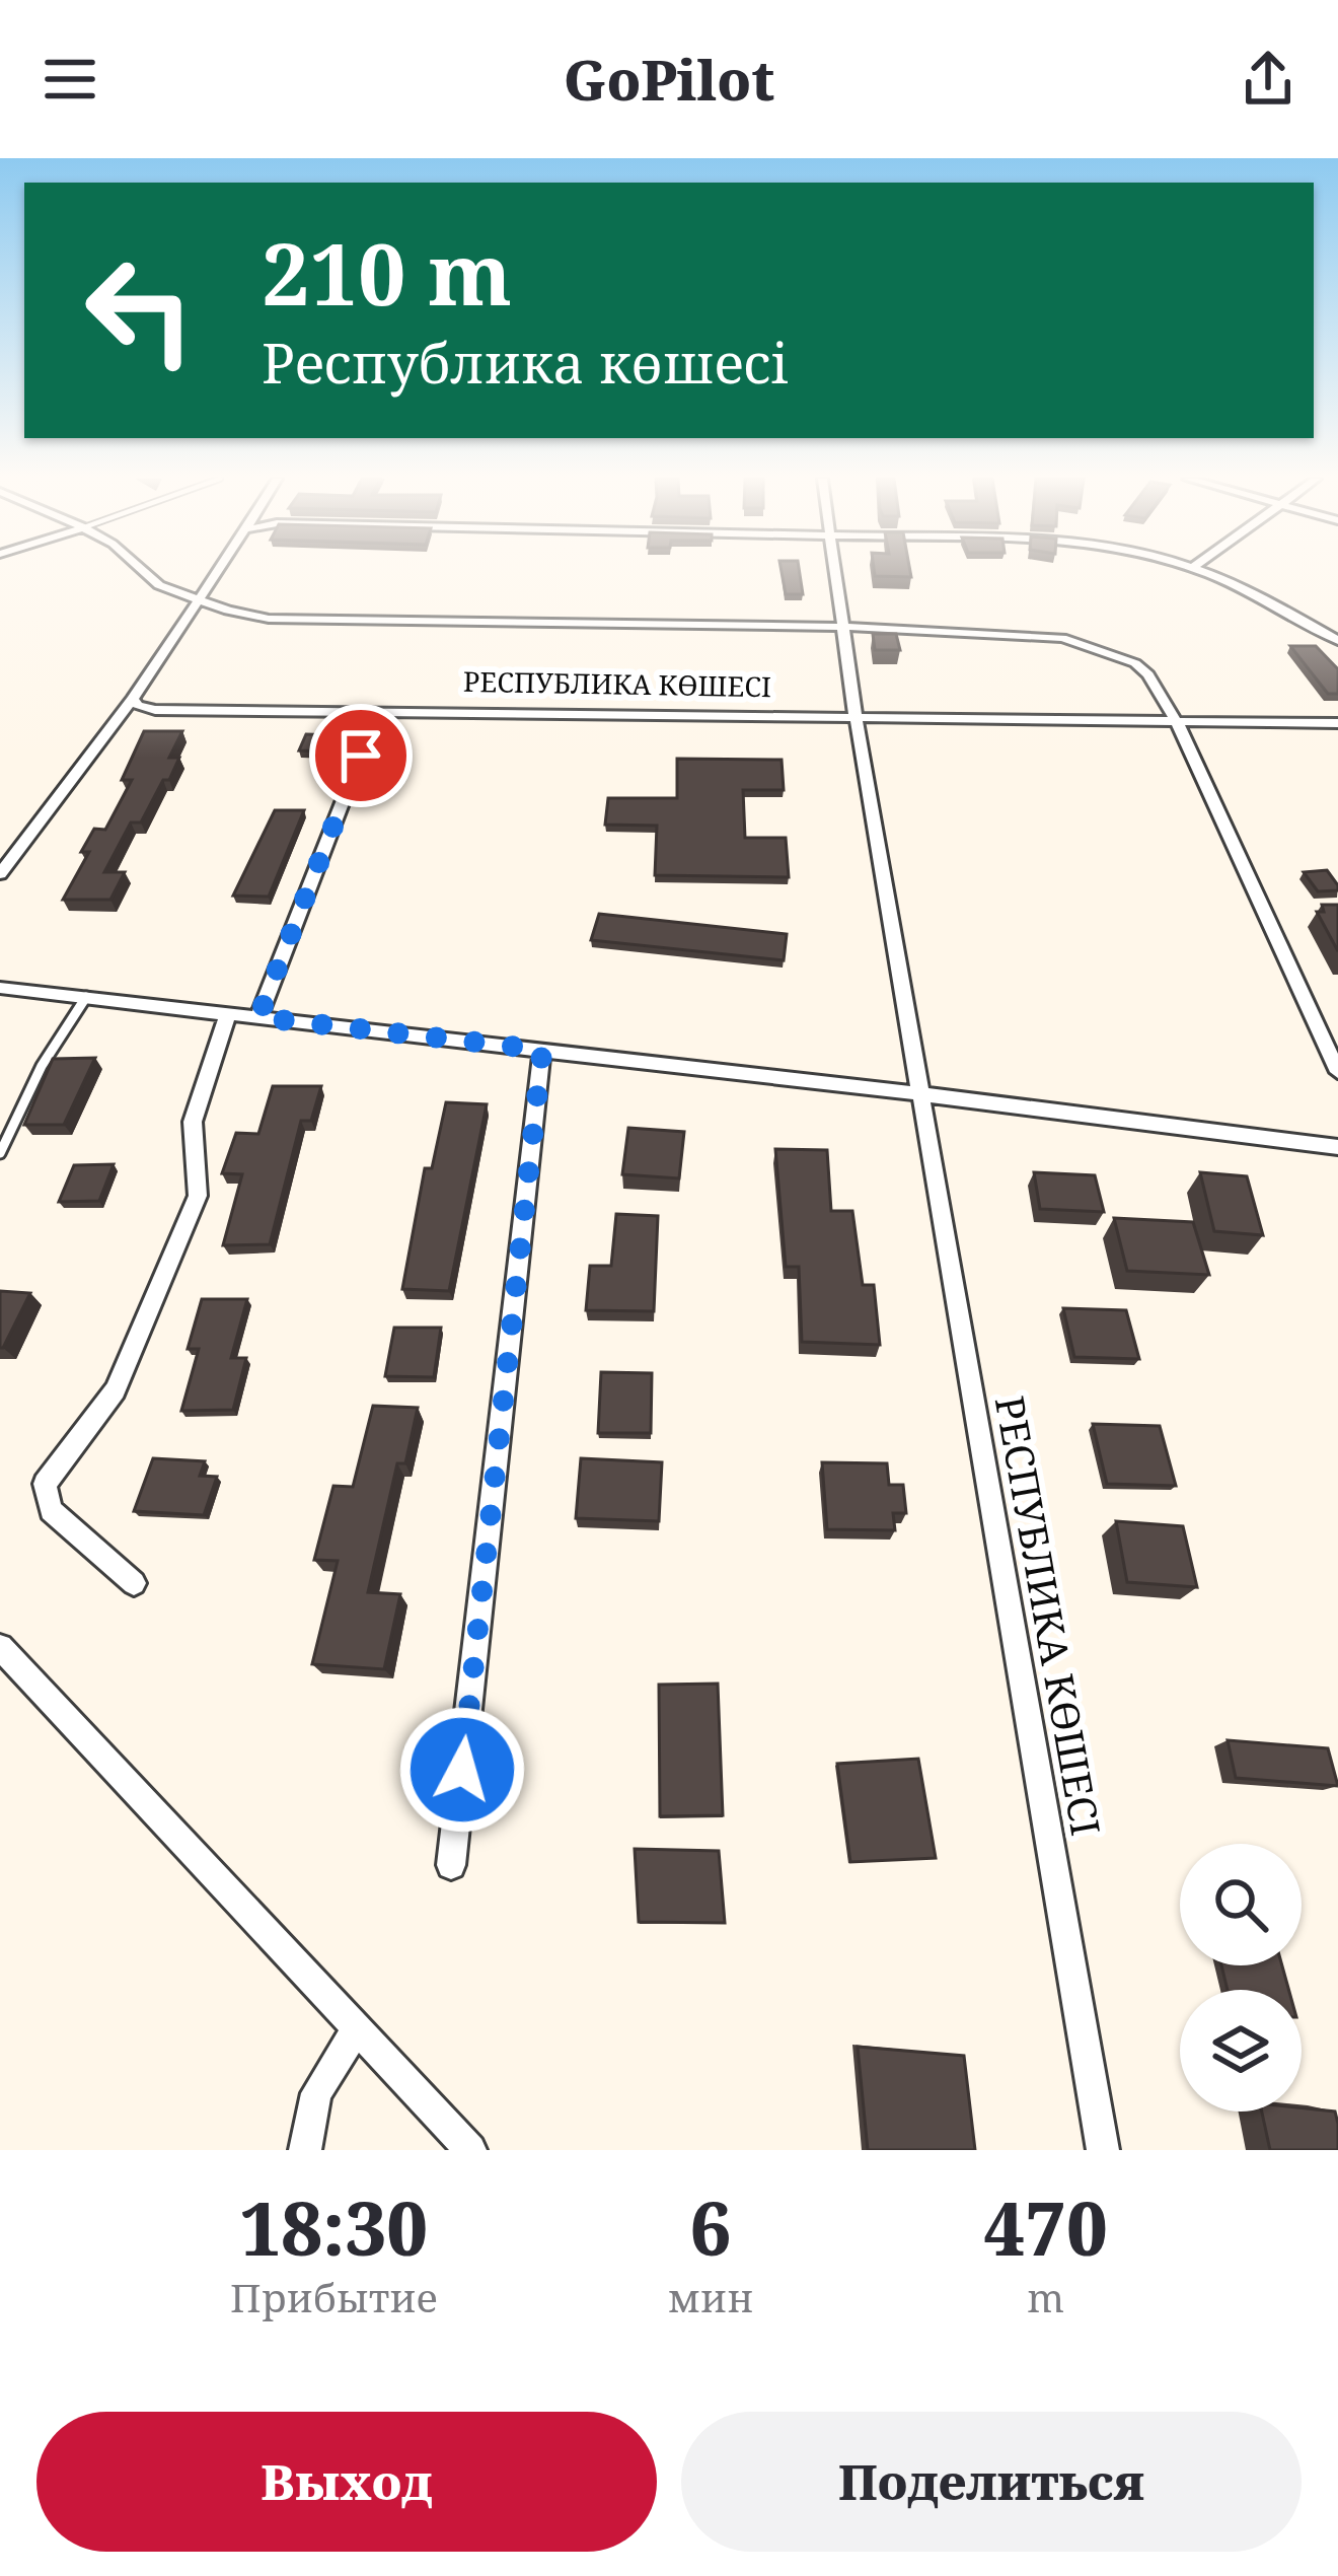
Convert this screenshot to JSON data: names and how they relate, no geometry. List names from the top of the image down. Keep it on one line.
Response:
{"streets":{"street":["РЕСПУБЛИКА КӨШЕСІ"]},"page":{"header":"GoPilot","turn":["210 m","Республика көшесі"],"eta":["18:30","Прибытие","6","мин","470","m"],"buttons":["Выход","Поделиться"]}}
